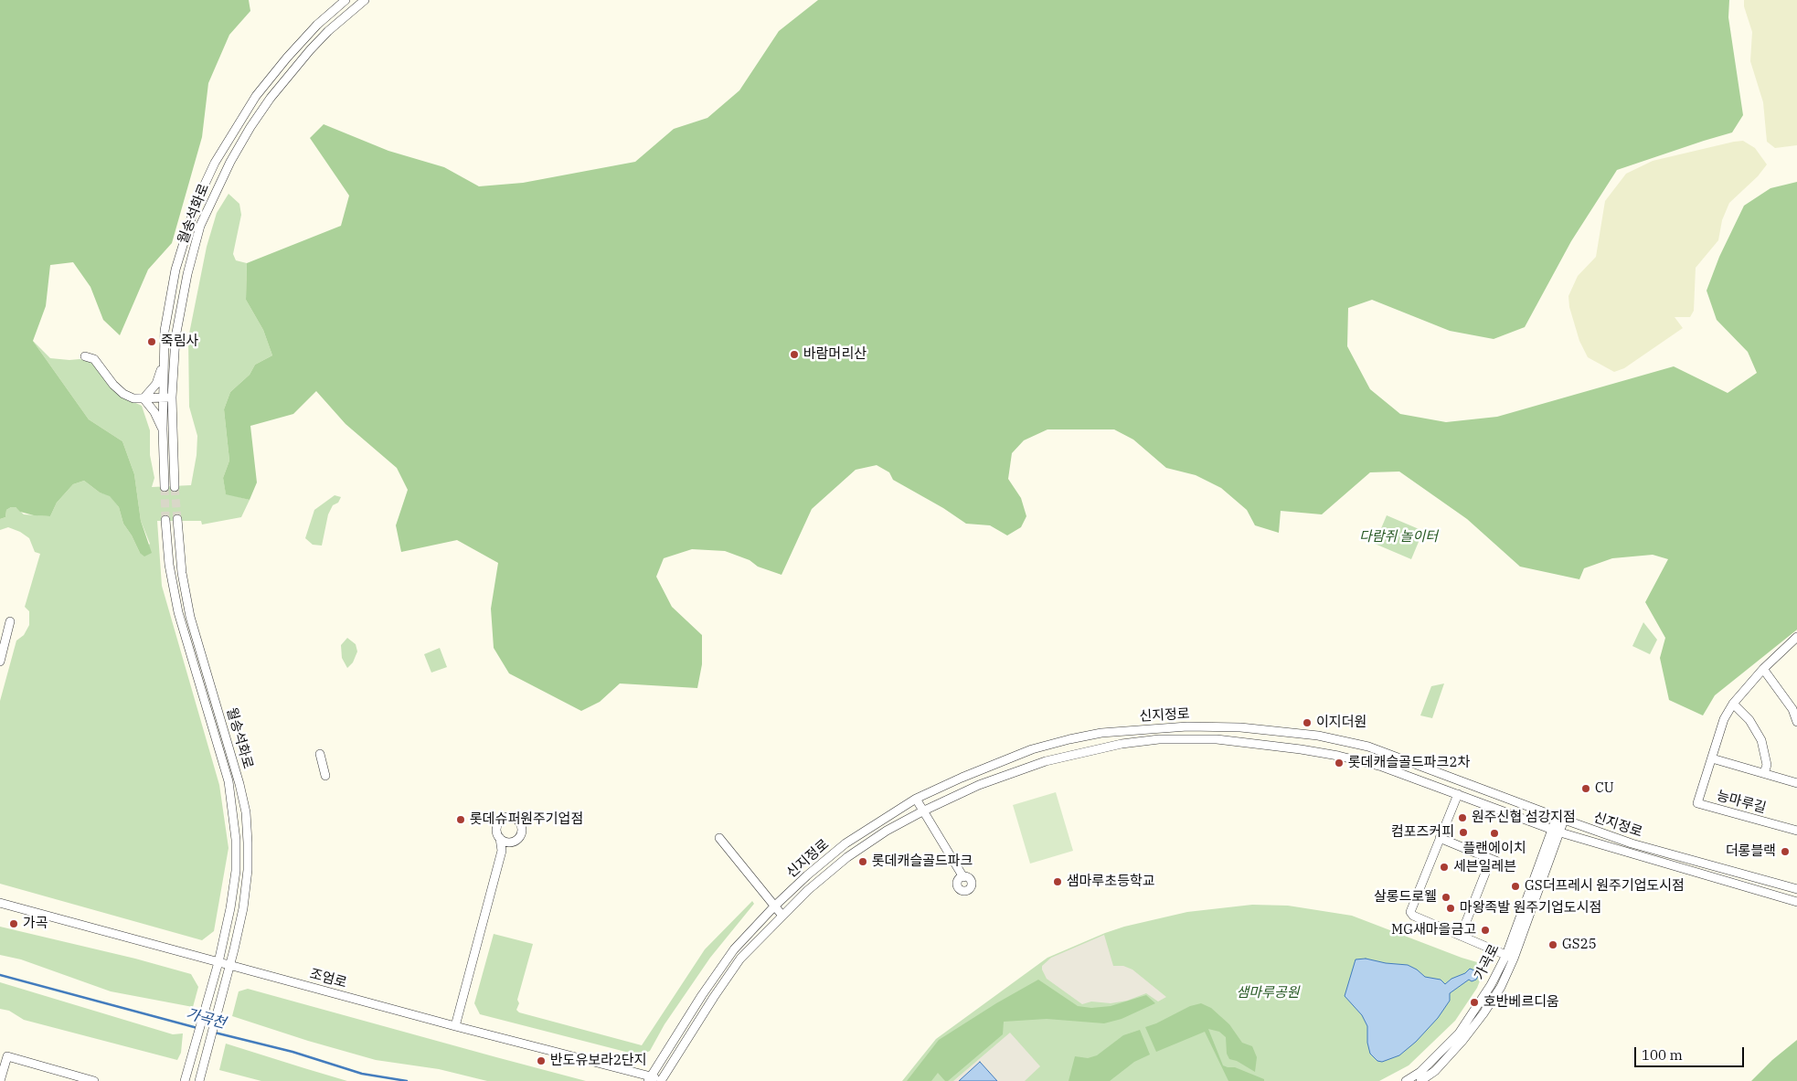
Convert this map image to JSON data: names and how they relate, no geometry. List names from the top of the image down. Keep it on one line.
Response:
{"streets":{"street":["월송석화로","신지정로","능마루길","가곡로","조엄로"]},"crossings":[["월송석화로","조엄로"],["신지정로","가곡로"],["신지정로","조엄로"]],"water":["가곡천"],"parks":["다람쥐 놀이터","샘마루공원"],"places":["죽림사","바람머리산","이지더원","롯데캐슬골드파크2차","CU","원주신협 섬강지점","롯데슈퍼원주기업점","컴포즈커피","플랜에이치","더롱블랙","롯데캐슬골드파크","세븐일레븐","샘마루초등학교","GS더프레시 원주기업도시점","살롱드로웰","마왕족발 원주기업도시점","가곡","MG새마을금고","GS25","호반베르디움","반도유보라2단지"],"scale_bar":"100 m"}
